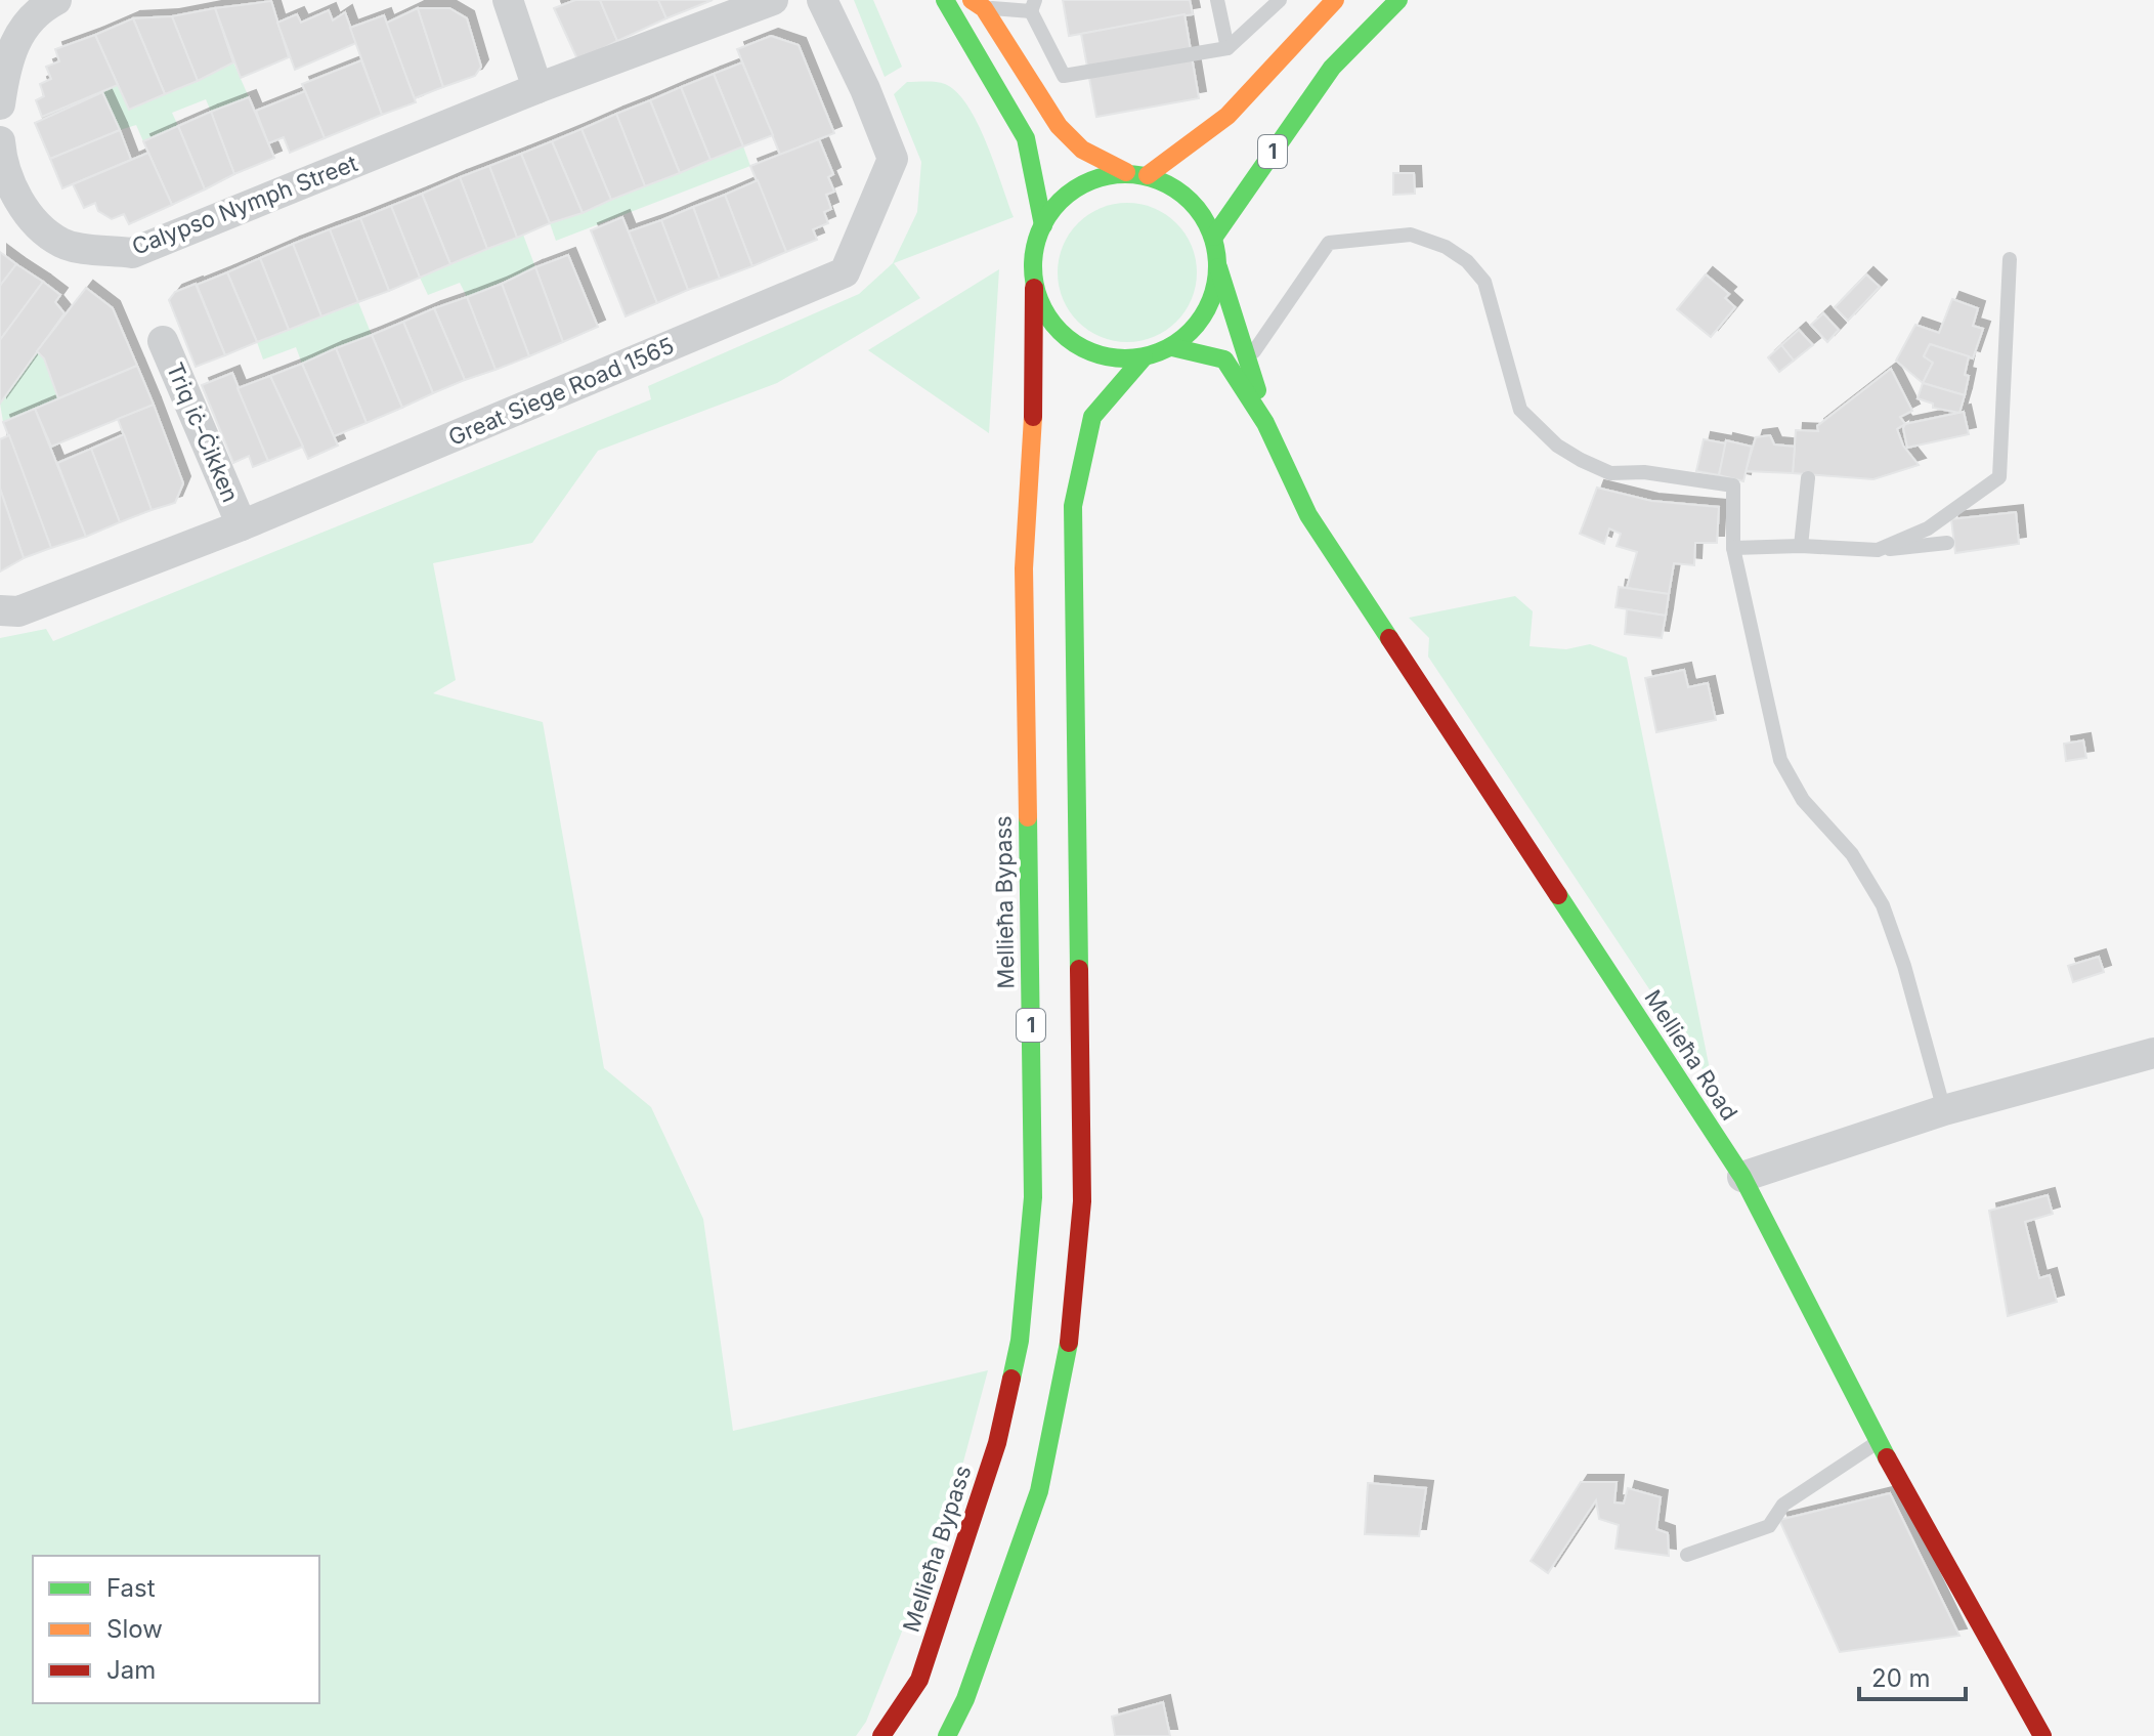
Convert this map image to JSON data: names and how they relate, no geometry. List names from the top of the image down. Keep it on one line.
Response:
{"streets":{"main road":["1","Mellieħa Bypass","Mellieħa Road"],"street":["Calypso Nymph Street","Great Siege Road 1565","Triq iċ-Ċikken"]},"crossings":[["1","Mellieħa Bypass"],["1","Mellieħa Road"],["Great Siege Road 1565","Triq iċ-Ċikken"],["Mellieħa Bypass","Mellieħa Road"]],"legend":["Fast","Slow","Jam"],"scale_bar":"20 m"}
